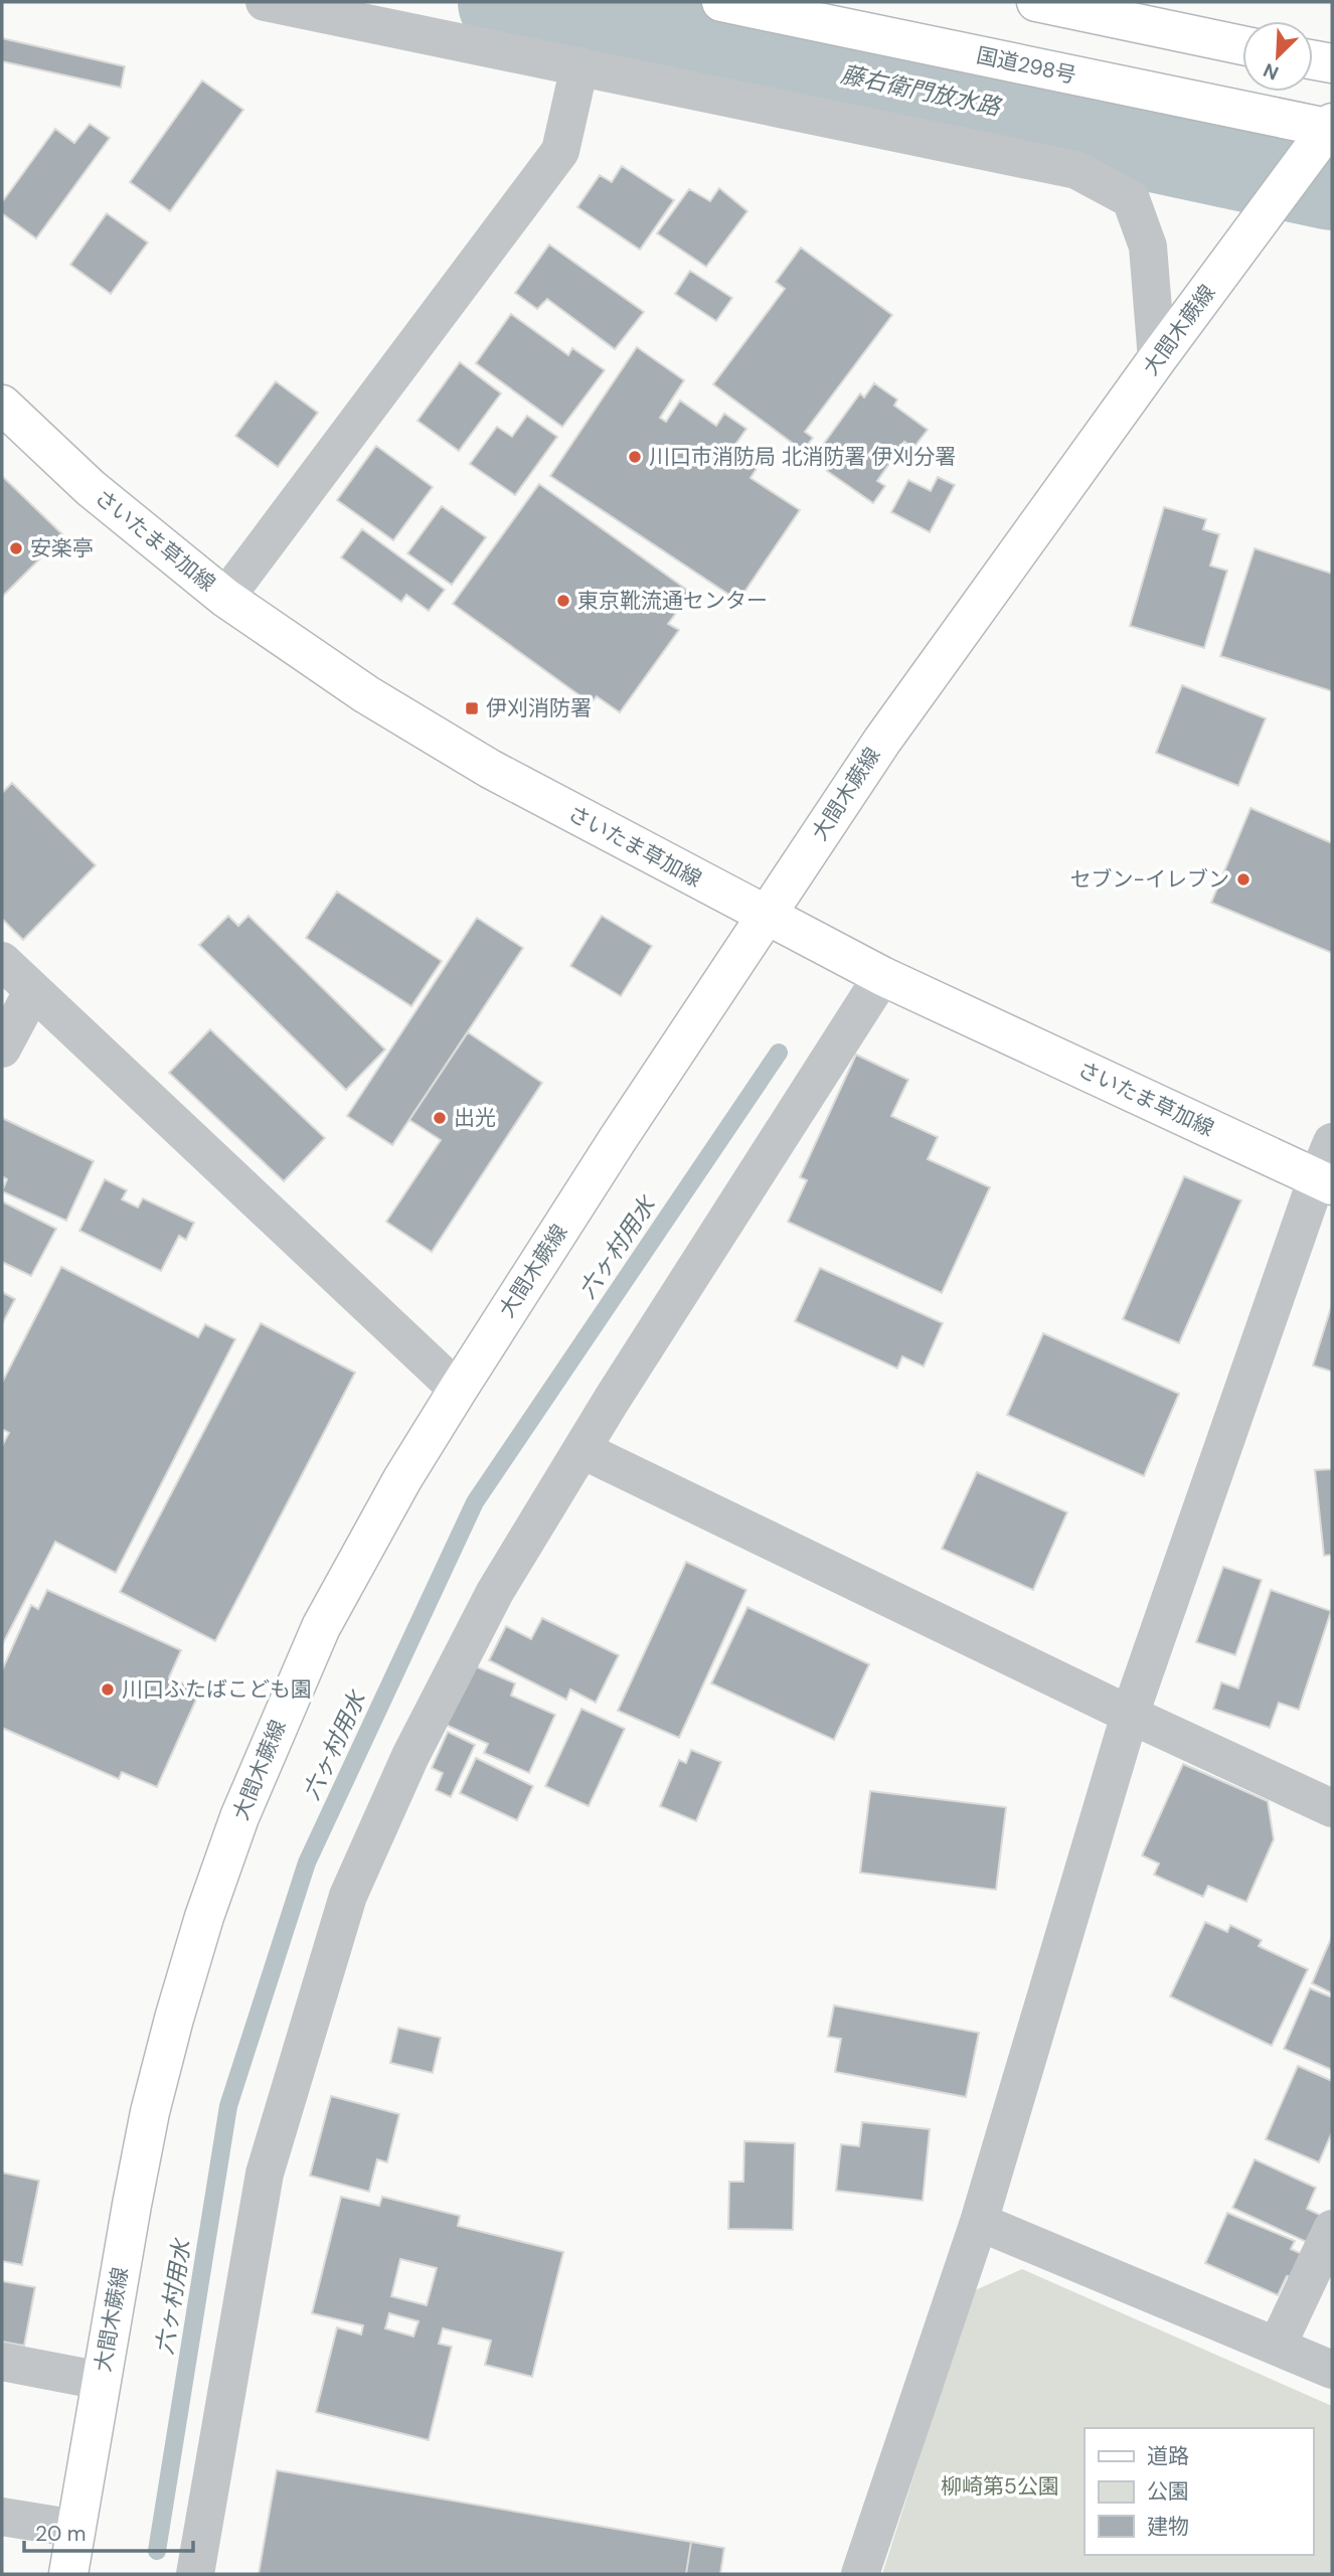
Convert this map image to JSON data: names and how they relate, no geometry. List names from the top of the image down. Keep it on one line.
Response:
{"streets":{"main road":["国道298号","大間木蕨線","さいたま草加線"]},"crossings":[["国道298号","大間木蕨線"],["大間木蕨線","さいたま草加線"]],"water":["藤右衛門放水路","六ヶ村用水"],"parks":["柳崎第5公園"],"places":{"other":["川口市消防局 北消防署 伊刈分署","安楽亭","東京靴流通センター","セブン-イレブン","出光","川口ふたばこども園"],"transit":["伊刈消防署"]},"legend":["道路","公園","建物"],"scale_bar":"20 m","north":"bottom left"}
